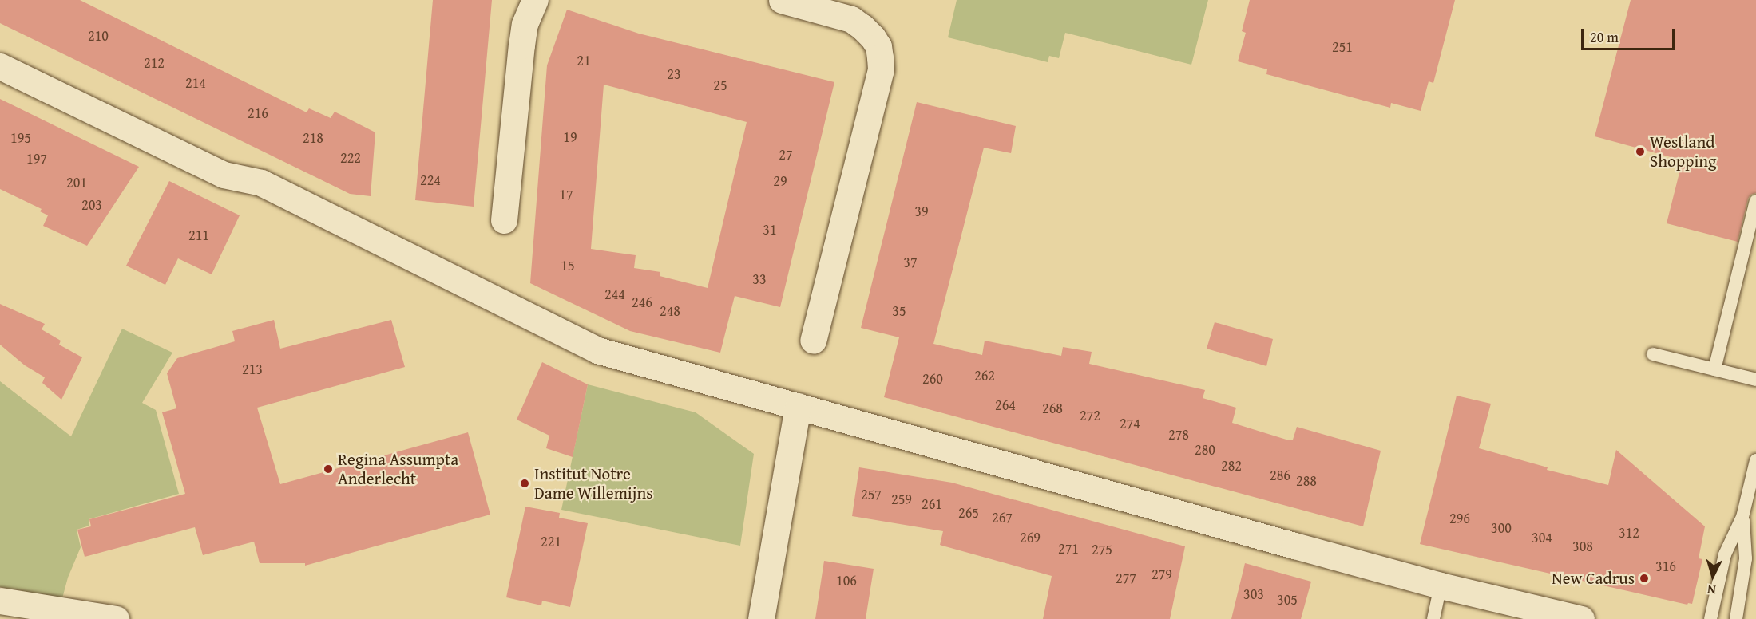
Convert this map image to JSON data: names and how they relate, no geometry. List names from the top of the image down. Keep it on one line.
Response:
{"places":["Westland Shopping","Regina Assumpta Anderlecht","Institut Notre Dame Willemijns","New Cadrus"],"house_numbers":["210","251","21","212","23","214","25","216","19","195","218","27","222","197","224","29","201","17","203","39","31","211","37","15","33","244","246","248","35","213","262","260","264","268","272","274","278","280","282","286","288","257","259","261","265","267","296","300","312","269","304","221","308","271","275","316","279","277","106","303","305"],"scale_bar":"20 m","north":"bottom"}
